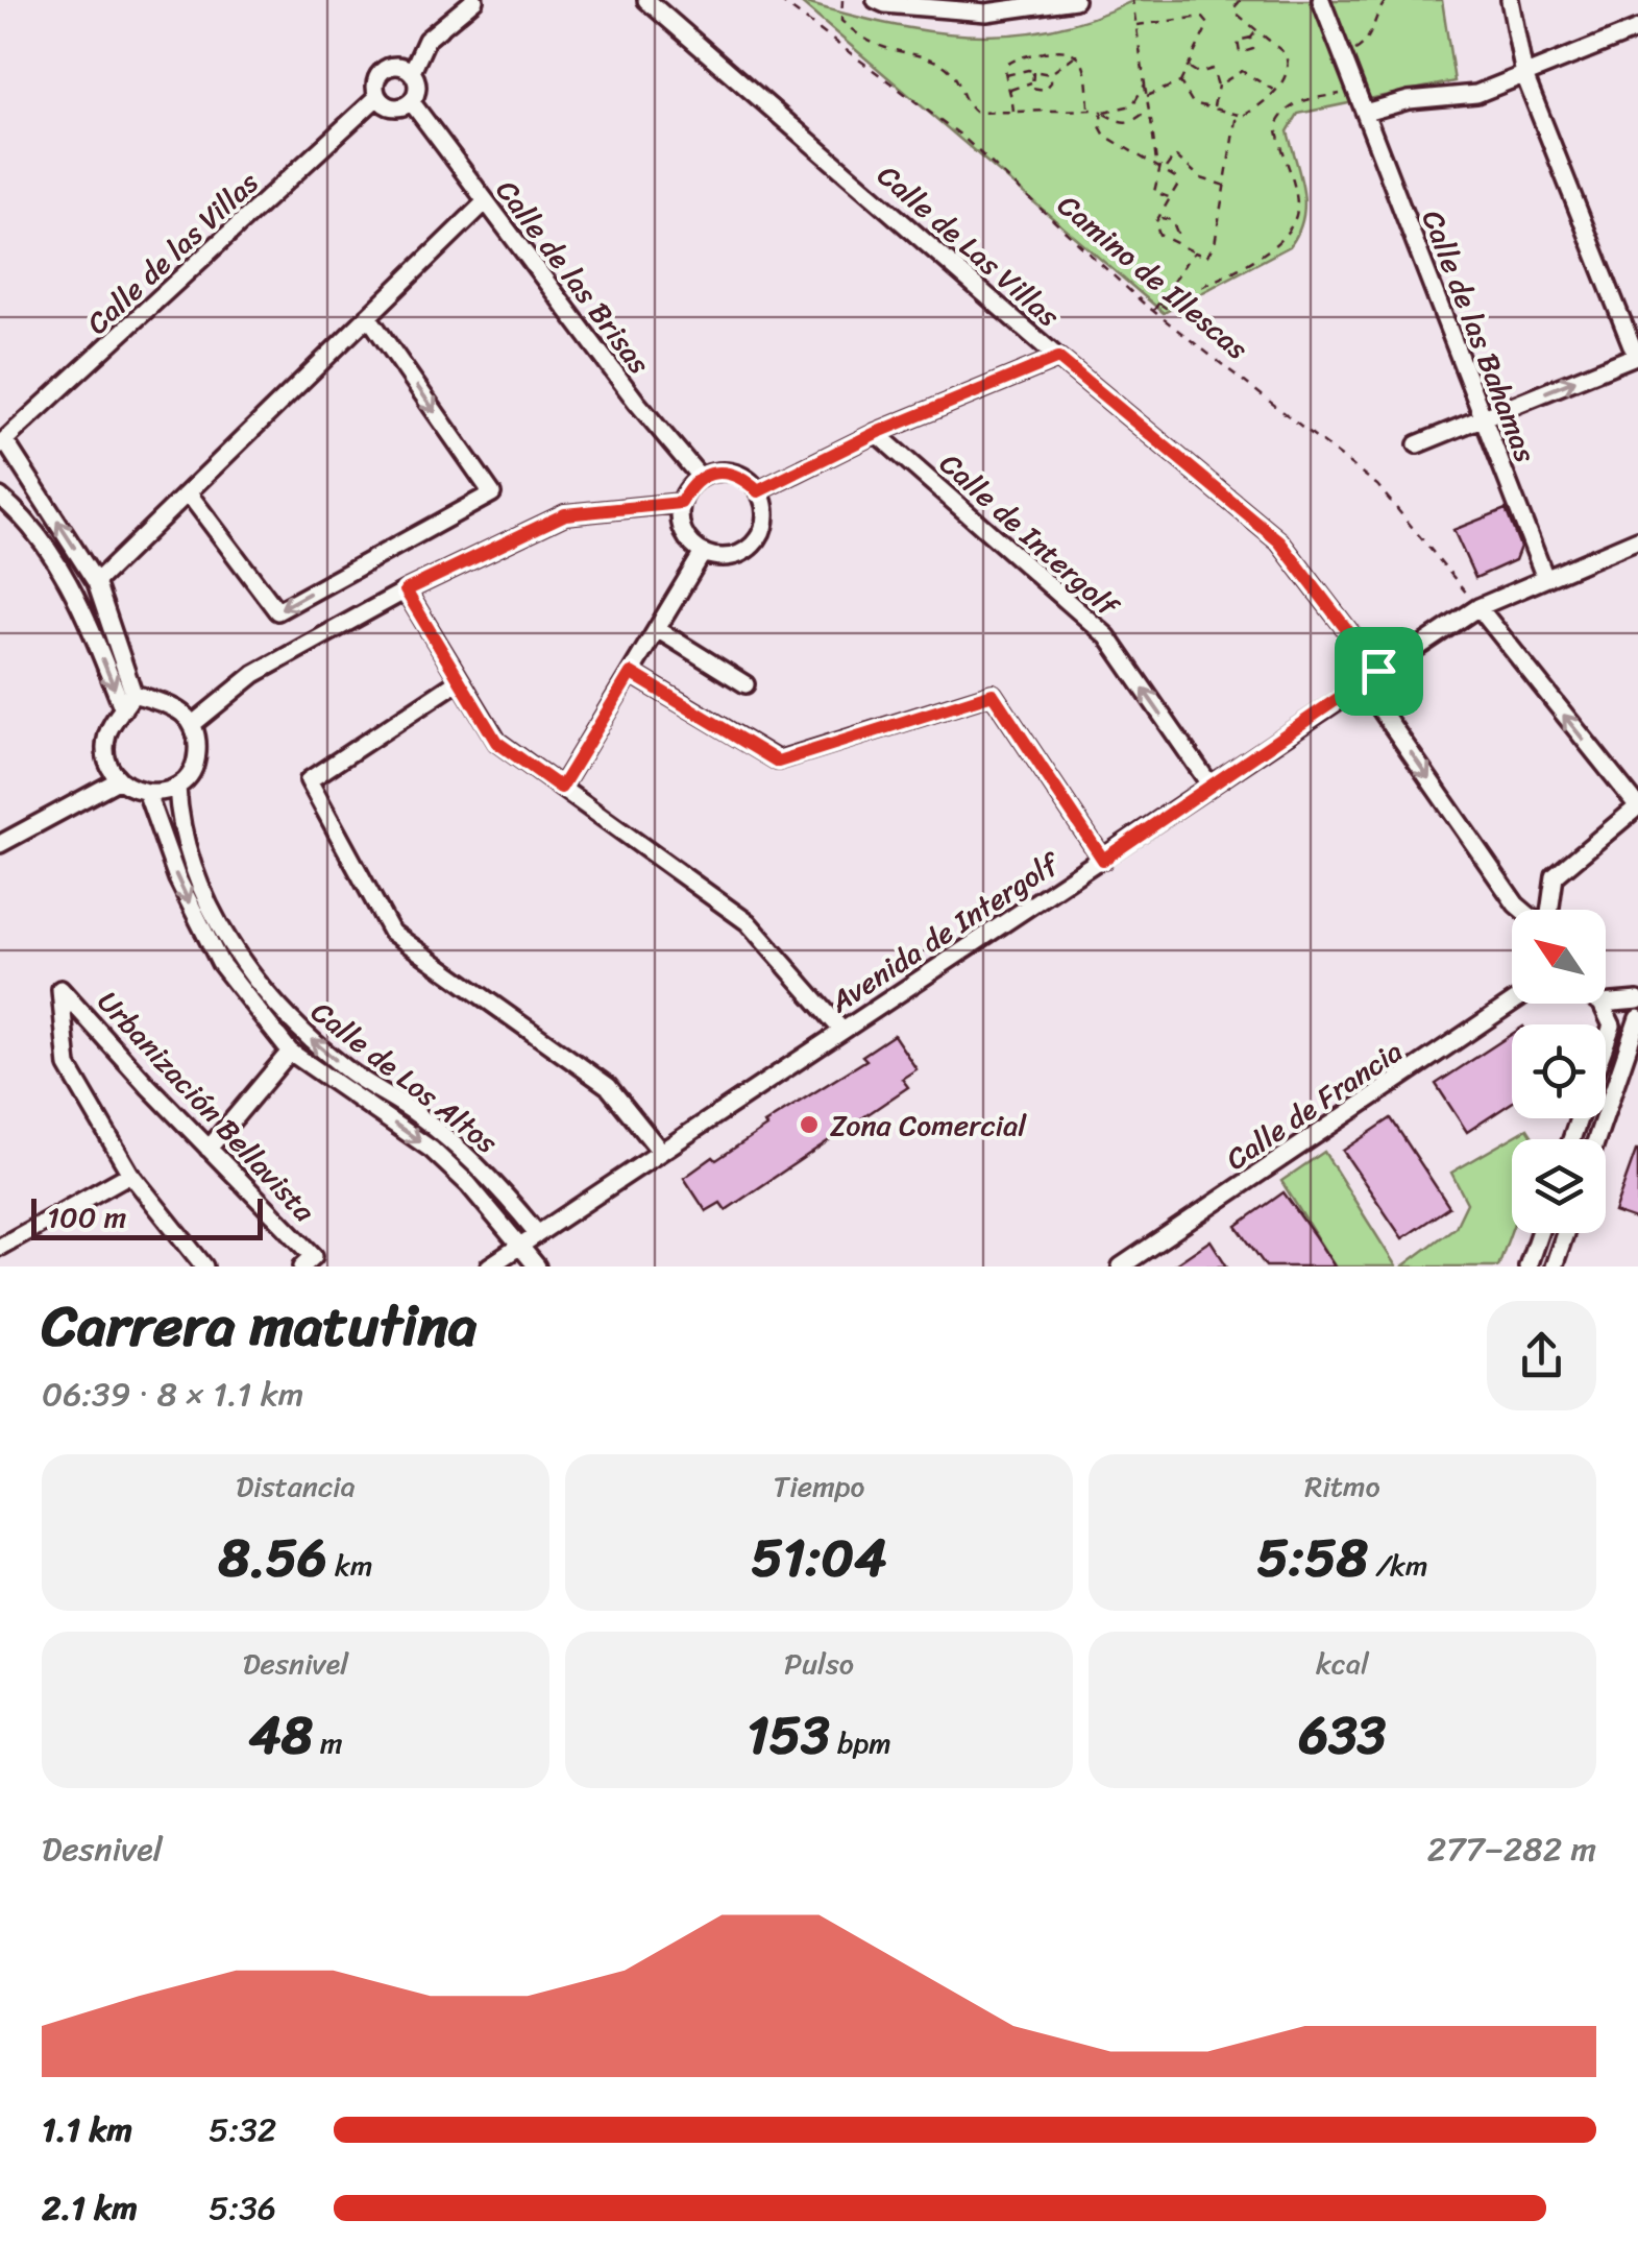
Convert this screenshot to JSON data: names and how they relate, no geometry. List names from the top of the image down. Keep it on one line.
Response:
{"streets":{"street":["Calle de Las Villas","Calle de las Villas","Calle de las Brisas","Calle de las Bahamas","Calle de Intergolf","Avenida de Intergolf","Calle de Los Altos","Calle de Francia","Urbanización Bellavista"],"path":["Camino de Illescas"]},"crossings":[["Calle de Las Villas","Avenida de Intergolf"],["Calle de las Villas","Calle de las Brisas"],["Camino de Illescas","Avenida de Intergolf"],["Calle de las Bahamas","Avenida de Intergolf"],["Calle de Intergolf","Avenida de Intergolf"],["Avenida de Intergolf","Calle de Los Altos"]],"one_way":["Calle de Intergolf"],"places":["Zona Comercial"],"scale_bar":"100 m","north":"top left","page":{"scale":"100 m","heading":["Carrera matutina","06:39 · 8 × 1.1 km"],"stats":[["Distancia","8.56 km"],["Tiempo","51:04"],["Ritmo","5:58 /km"],["Desnivel","48 m"],["Pulso","153 bpm"],["kcal","633"]],"chart":["Desnivel","277–282 m"],"list":[{"name":"1.1 km","note":"5:32"},{"name":"2.1 km","note":"5:36"}]}}
